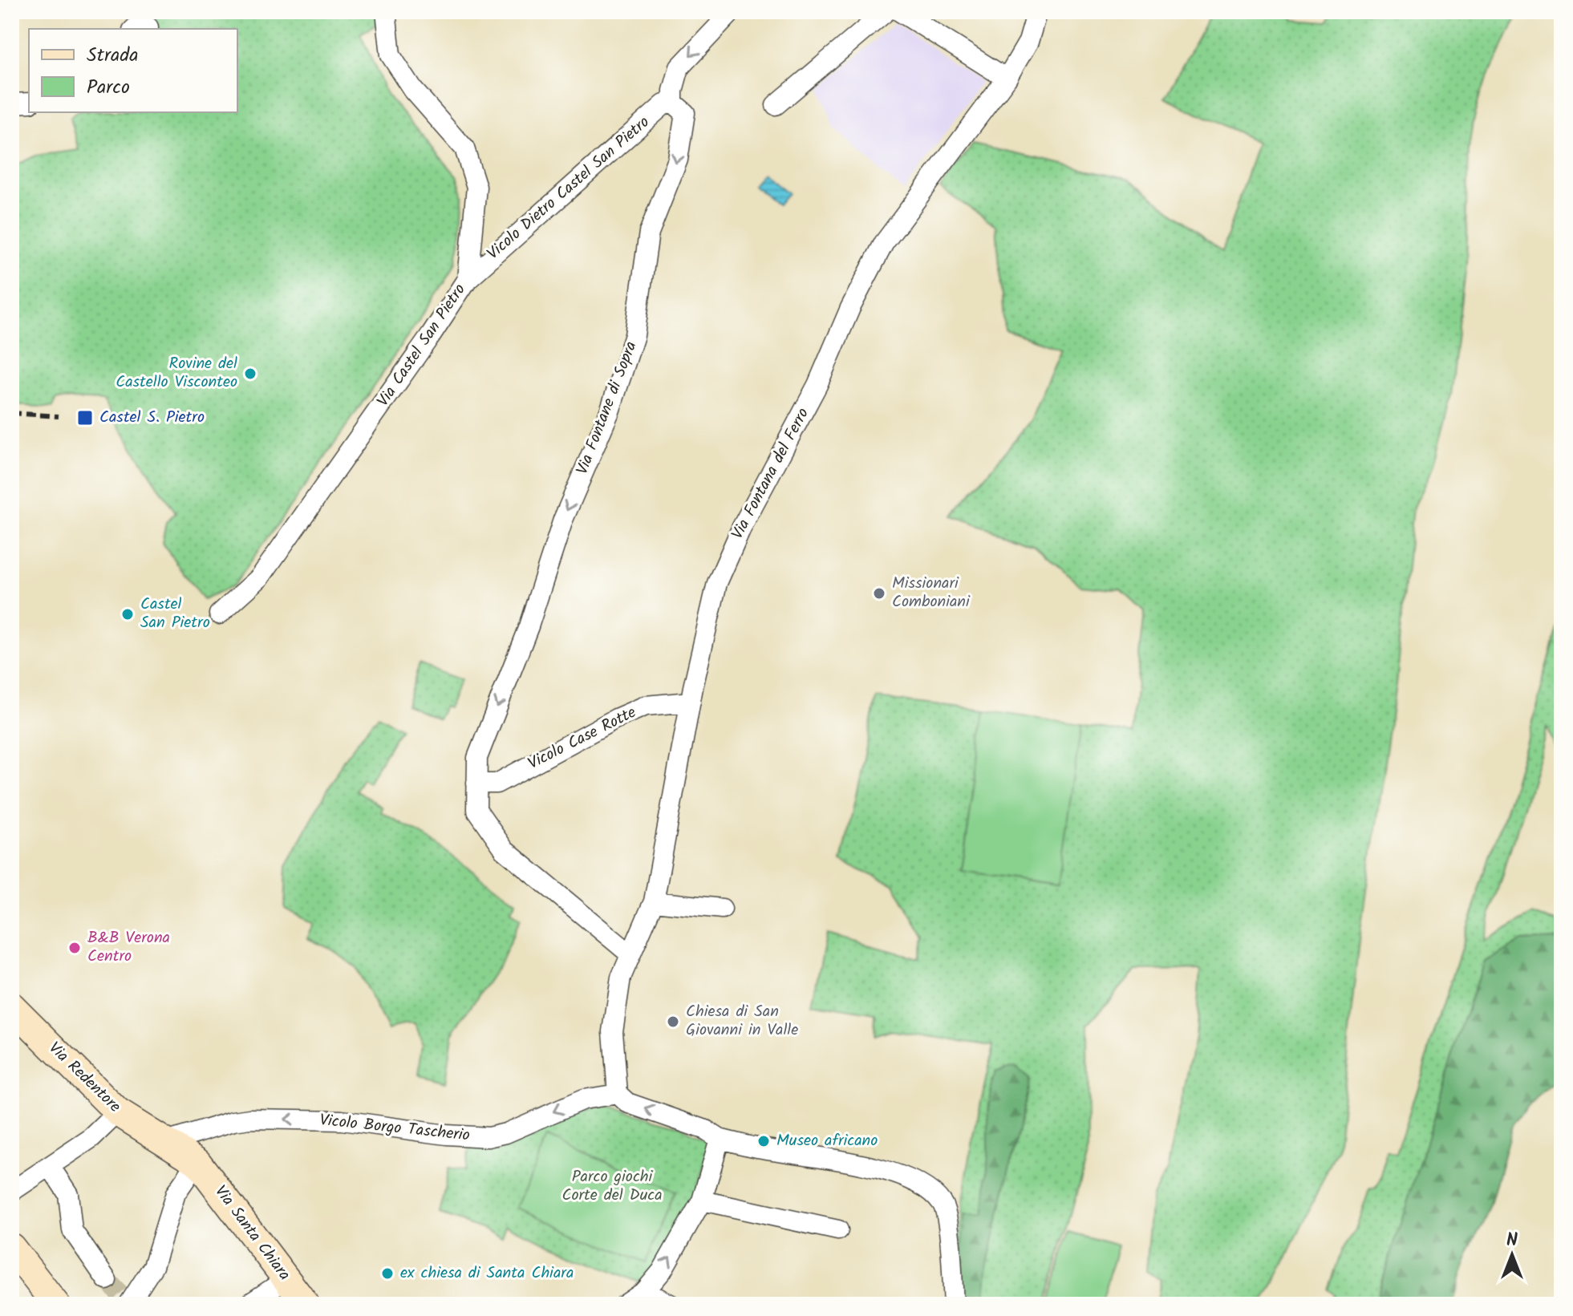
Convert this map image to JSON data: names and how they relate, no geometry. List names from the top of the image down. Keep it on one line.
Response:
{"streets":{"main road":["Via Redentore","Via Santa Chiara"],"street":["Vicolo Dietro Castel San Pietro","Via Castel San Pietro","Via Fontane di Sopra","Via Fontana del Ferro","Vicolo Case Rotte","Vicolo Borgo Tascherio"]},"crossings":[["Vicolo Dietro Castel San Pietro","Via Castel San Pietro"],["Vicolo Dietro Castel San Pietro","Via Fontane di Sopra"],["Via Fontane di Sopra","Vicolo Case Rotte"],["Via Fontana del Ferro","Vicolo Case Rotte"],["Via Fontana del Ferro","Vicolo Borgo Tascherio"],["Via Redentore","Vicolo Borgo Tascherio"],["Via Redentore","Via Santa Chiara"]],"one_way":["Via Fontane di Sopra","Vicolo Borgo Tascherio"],"parks":["Parco giochi Corte del Duca"],"places":{"other":["Rovine del Castello Visconteo","Missionari Comboniani","Castel San Pietro","B&B Verona Centro","Chiesa di San Giovanni in Valle","Museo africano","ex chiesa di Santa Chiara"],"transit":["Castel S. Pietro"]},"legend":["Strada","Parco"],"north":"top"}
